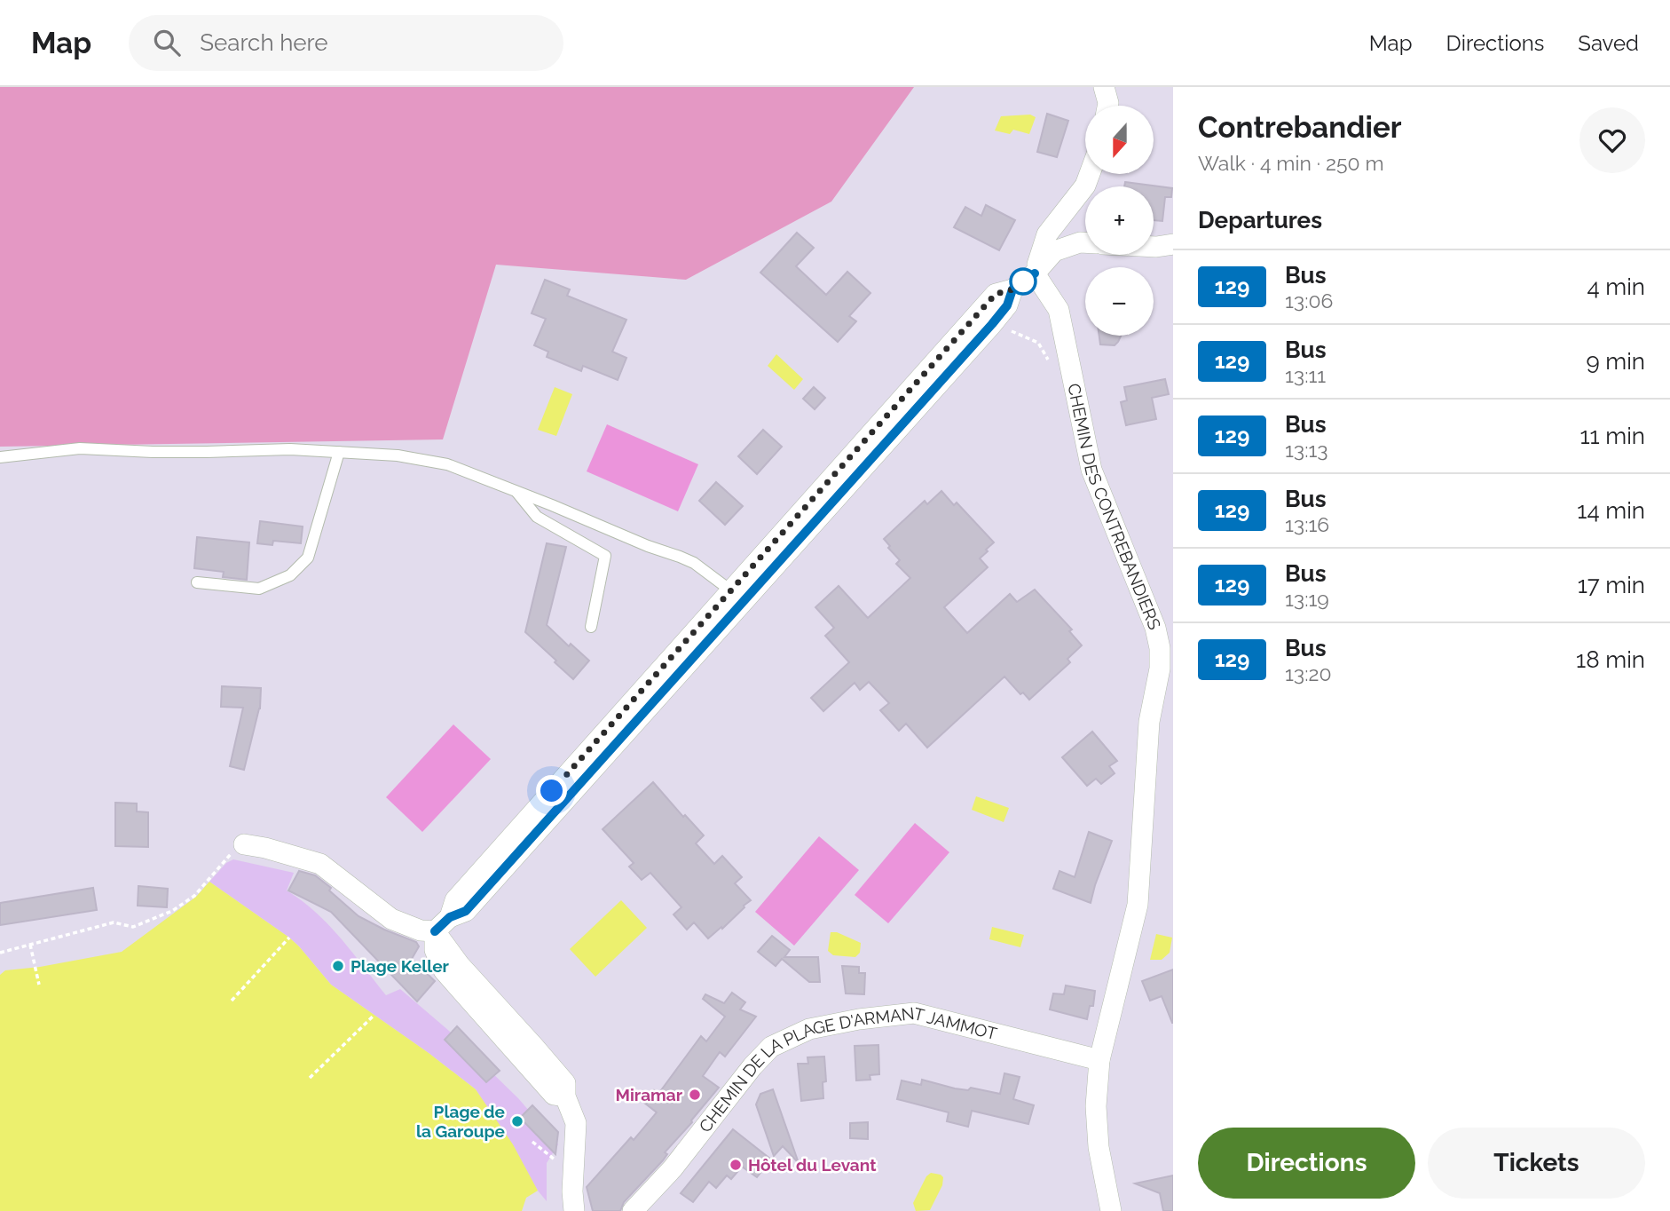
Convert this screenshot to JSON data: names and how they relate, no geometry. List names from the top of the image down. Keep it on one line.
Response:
{"streets":{"street":["CHEMIN DES CONTREBANDIERS","CHEMIN DE LA PLAGE D'ARMANT JAMMOT"]},"crossings":[["CHEMIN DES CONTREBANDIERS","CHEMIN DE LA PLAGE D'ARMANT JAMMOT"]],"places":["Plage Keller","Miramar","Plage de la Garoupe","Hôtel du Levant"],"lines":["bus line 129"],"north":"bottom","page":{"header":"Map","search":"Search here","nav":["Map","Directions","Saved"],"heading":[["Contrebandier","Walk · 4 min · 250 m"],"Departures"],"map_buttons":["+","−"],"list":[{"mark":"129","name":"Bus","note":"13:06","value":"4 min"},{"mark":"129","name":"Bus","note":"13:11","value":"9 min"},{"mark":"129","name":"Bus","note":"13:13","value":"11 min"},{"mark":"129","name":"Bus","note":"13:16","value":"14 min"},{"mark":"129","name":"Bus","note":"13:19","value":"17 min"},{"mark":"129","name":"Bus","note":"13:20","value":"18 min"}],"buttons":["Directions","Tickets"]}}
